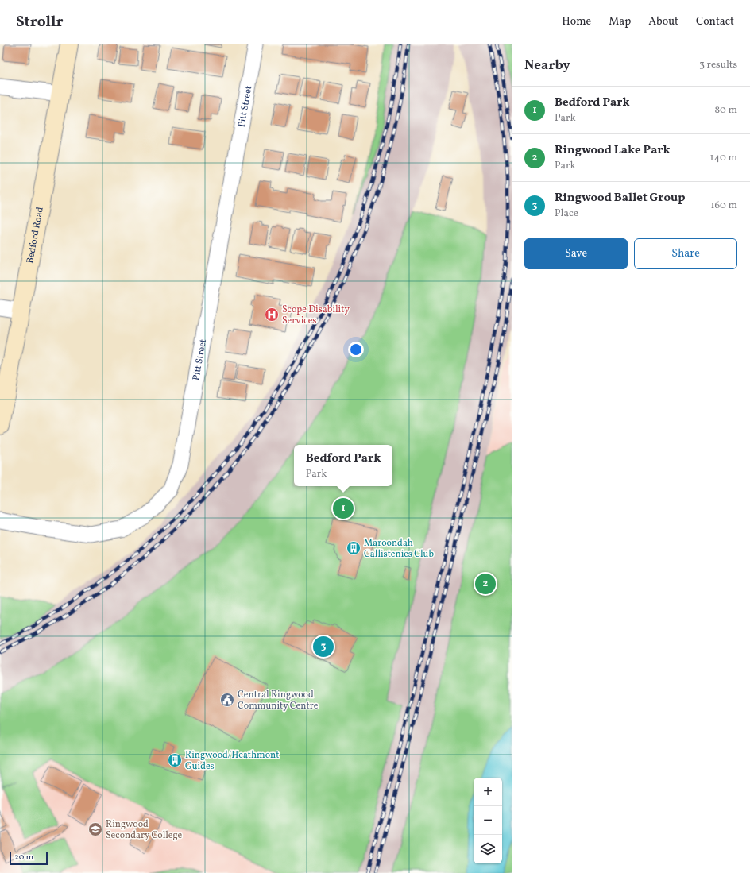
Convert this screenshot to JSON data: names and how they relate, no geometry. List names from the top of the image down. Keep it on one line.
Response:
{"streets":{"main road":["Bedford Road"],"street":["Pitt Street"]},"places":{"hospital":["Scope Disability Services"],"building":["Maroondah Callistenics Club","Ringwood/Heathmont Guides"],"public building":["Central Ringwood Community Centre"],"school or university":["Ringwood Secondary College"]},"scale_bar":"20 m","page":{"header":"Strollr","nav":["Home","Map","About","Contact"],"heading":["Nearby","3 results"],"list":[{"mark":"1","name":"Bedford Park","note":"Park","value":"80 m"},{"mark":"2","name":"Ringwood Lake Park","note":"Park","value":"140 m"},{"mark":"3","name":"Ringwood Ballet Group","note":"Place","value":"160 m"}],"buttons":["Save","Share"],"popup":["Bedford Park","Park"],"pins":["1","2","3"],"map_buttons":["+","−"],"scale":"20 m"}}
